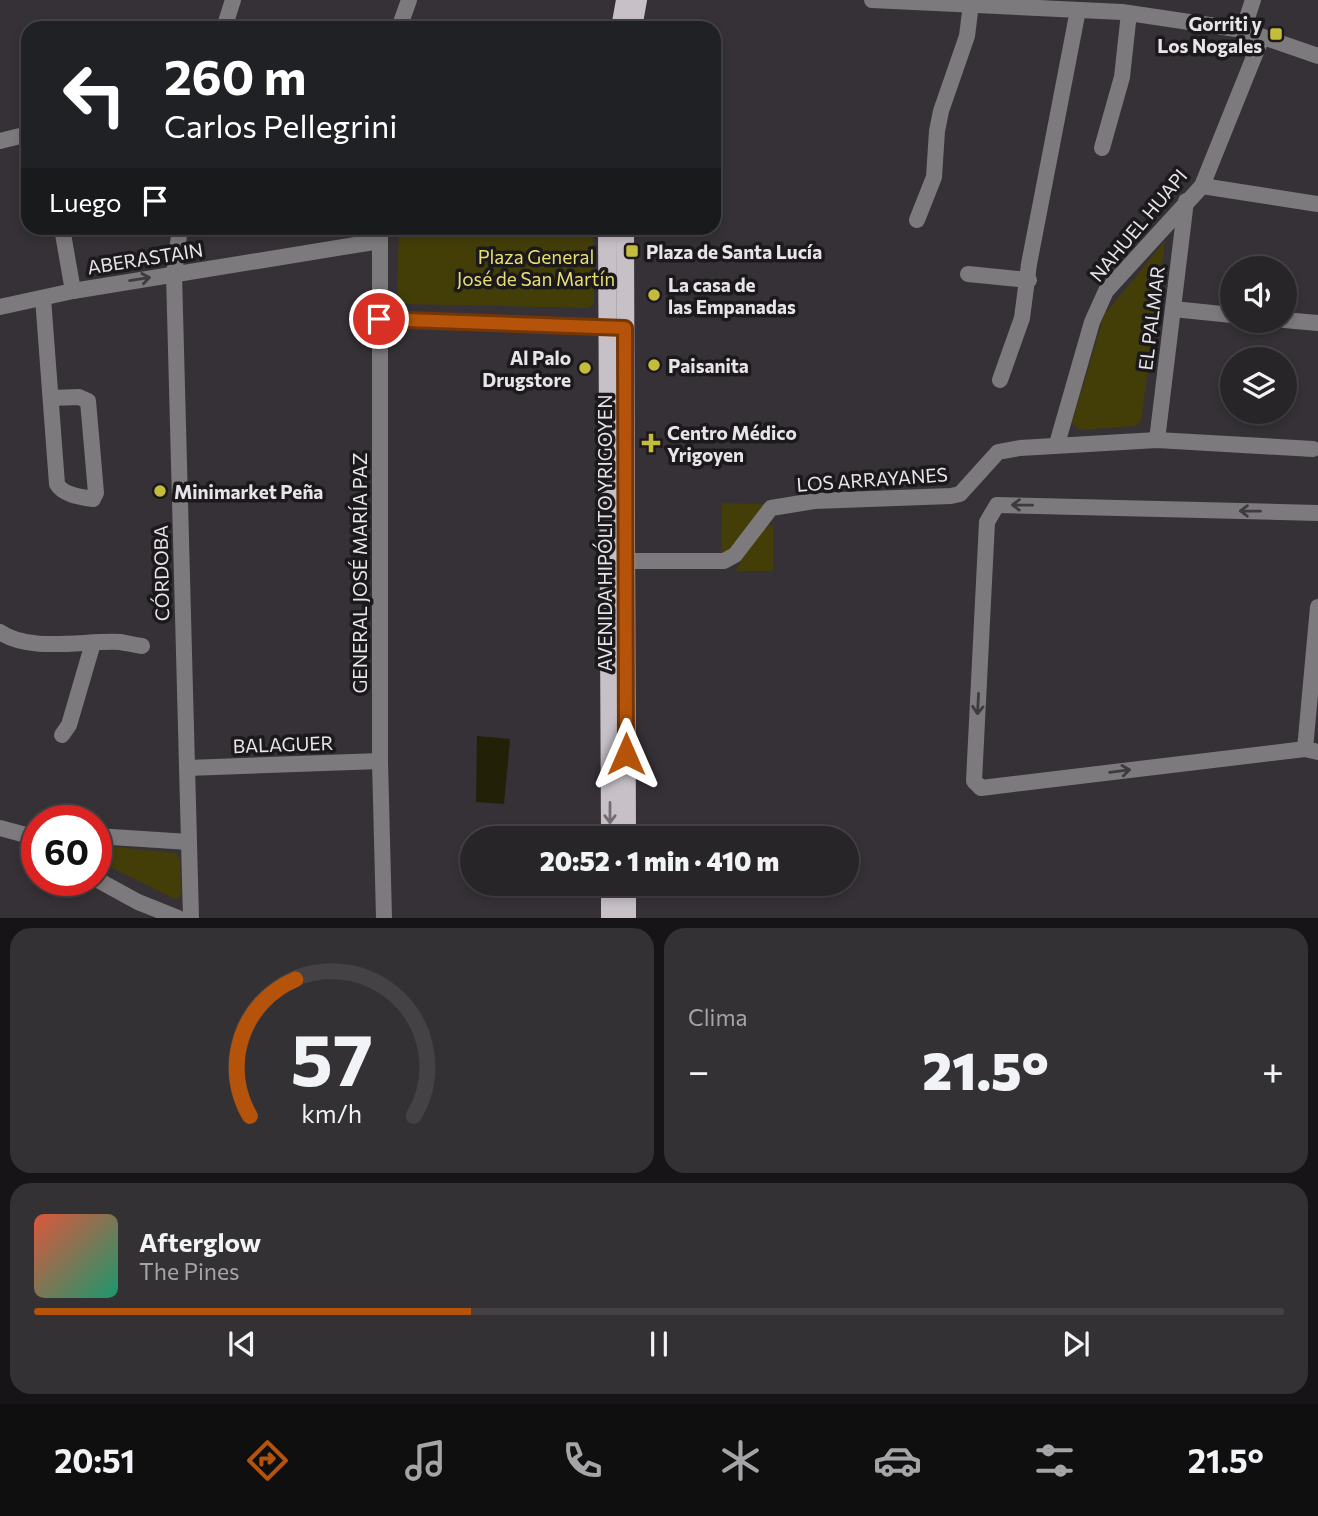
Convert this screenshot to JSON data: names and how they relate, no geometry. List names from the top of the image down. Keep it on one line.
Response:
{"streets":{"main road":["AVENIDA HIPÓLITO YRIGOYEN"],"street":["NAHUEL HUAPI","ABERASTAIN","EL PALMAR","LOS ARRAYANES","CÓRDOBA","GENERAL JOSÉ MARÍA PAZ","BALAGUER"]},"crossings":[["NAHUEL HUAPI","EL PALMAR"],["NAHUEL HUAPI","LOS ARRAYANES"],["ABERASTAIN","CÓRDOBA"],["EL PALMAR","LOS ARRAYANES"],["LOS ARRAYANES","AVENIDA HIPÓLITO YRIGOYEN"],["CÓRDOBA","BALAGUER"],["GENERAL JOSÉ MARÍA PAZ","BALAGUER"]],"parks":["Plaza General José de San Martín"],"places":{"transit":["Gorriti y Los Nogales","Plaza de Santa Lucía"],"other":["La casa de las Empanadas","Paisanita","Al Palo Drugstore","Minimarket Peña"],"health":["Centro Médico Yrigoyen"]},"page":{"turn":["260 m","Carlos Pellegrini"],"then":"Luego","limit":"60","trip":"20:52 · 1 min · 410 m","tile":"Clima","heat":["−","21.5°","+"],"song":["Afterglow","The Pines"],"tabs":["20:51","21.5°"],"gauge":["57","km/h"]}}
